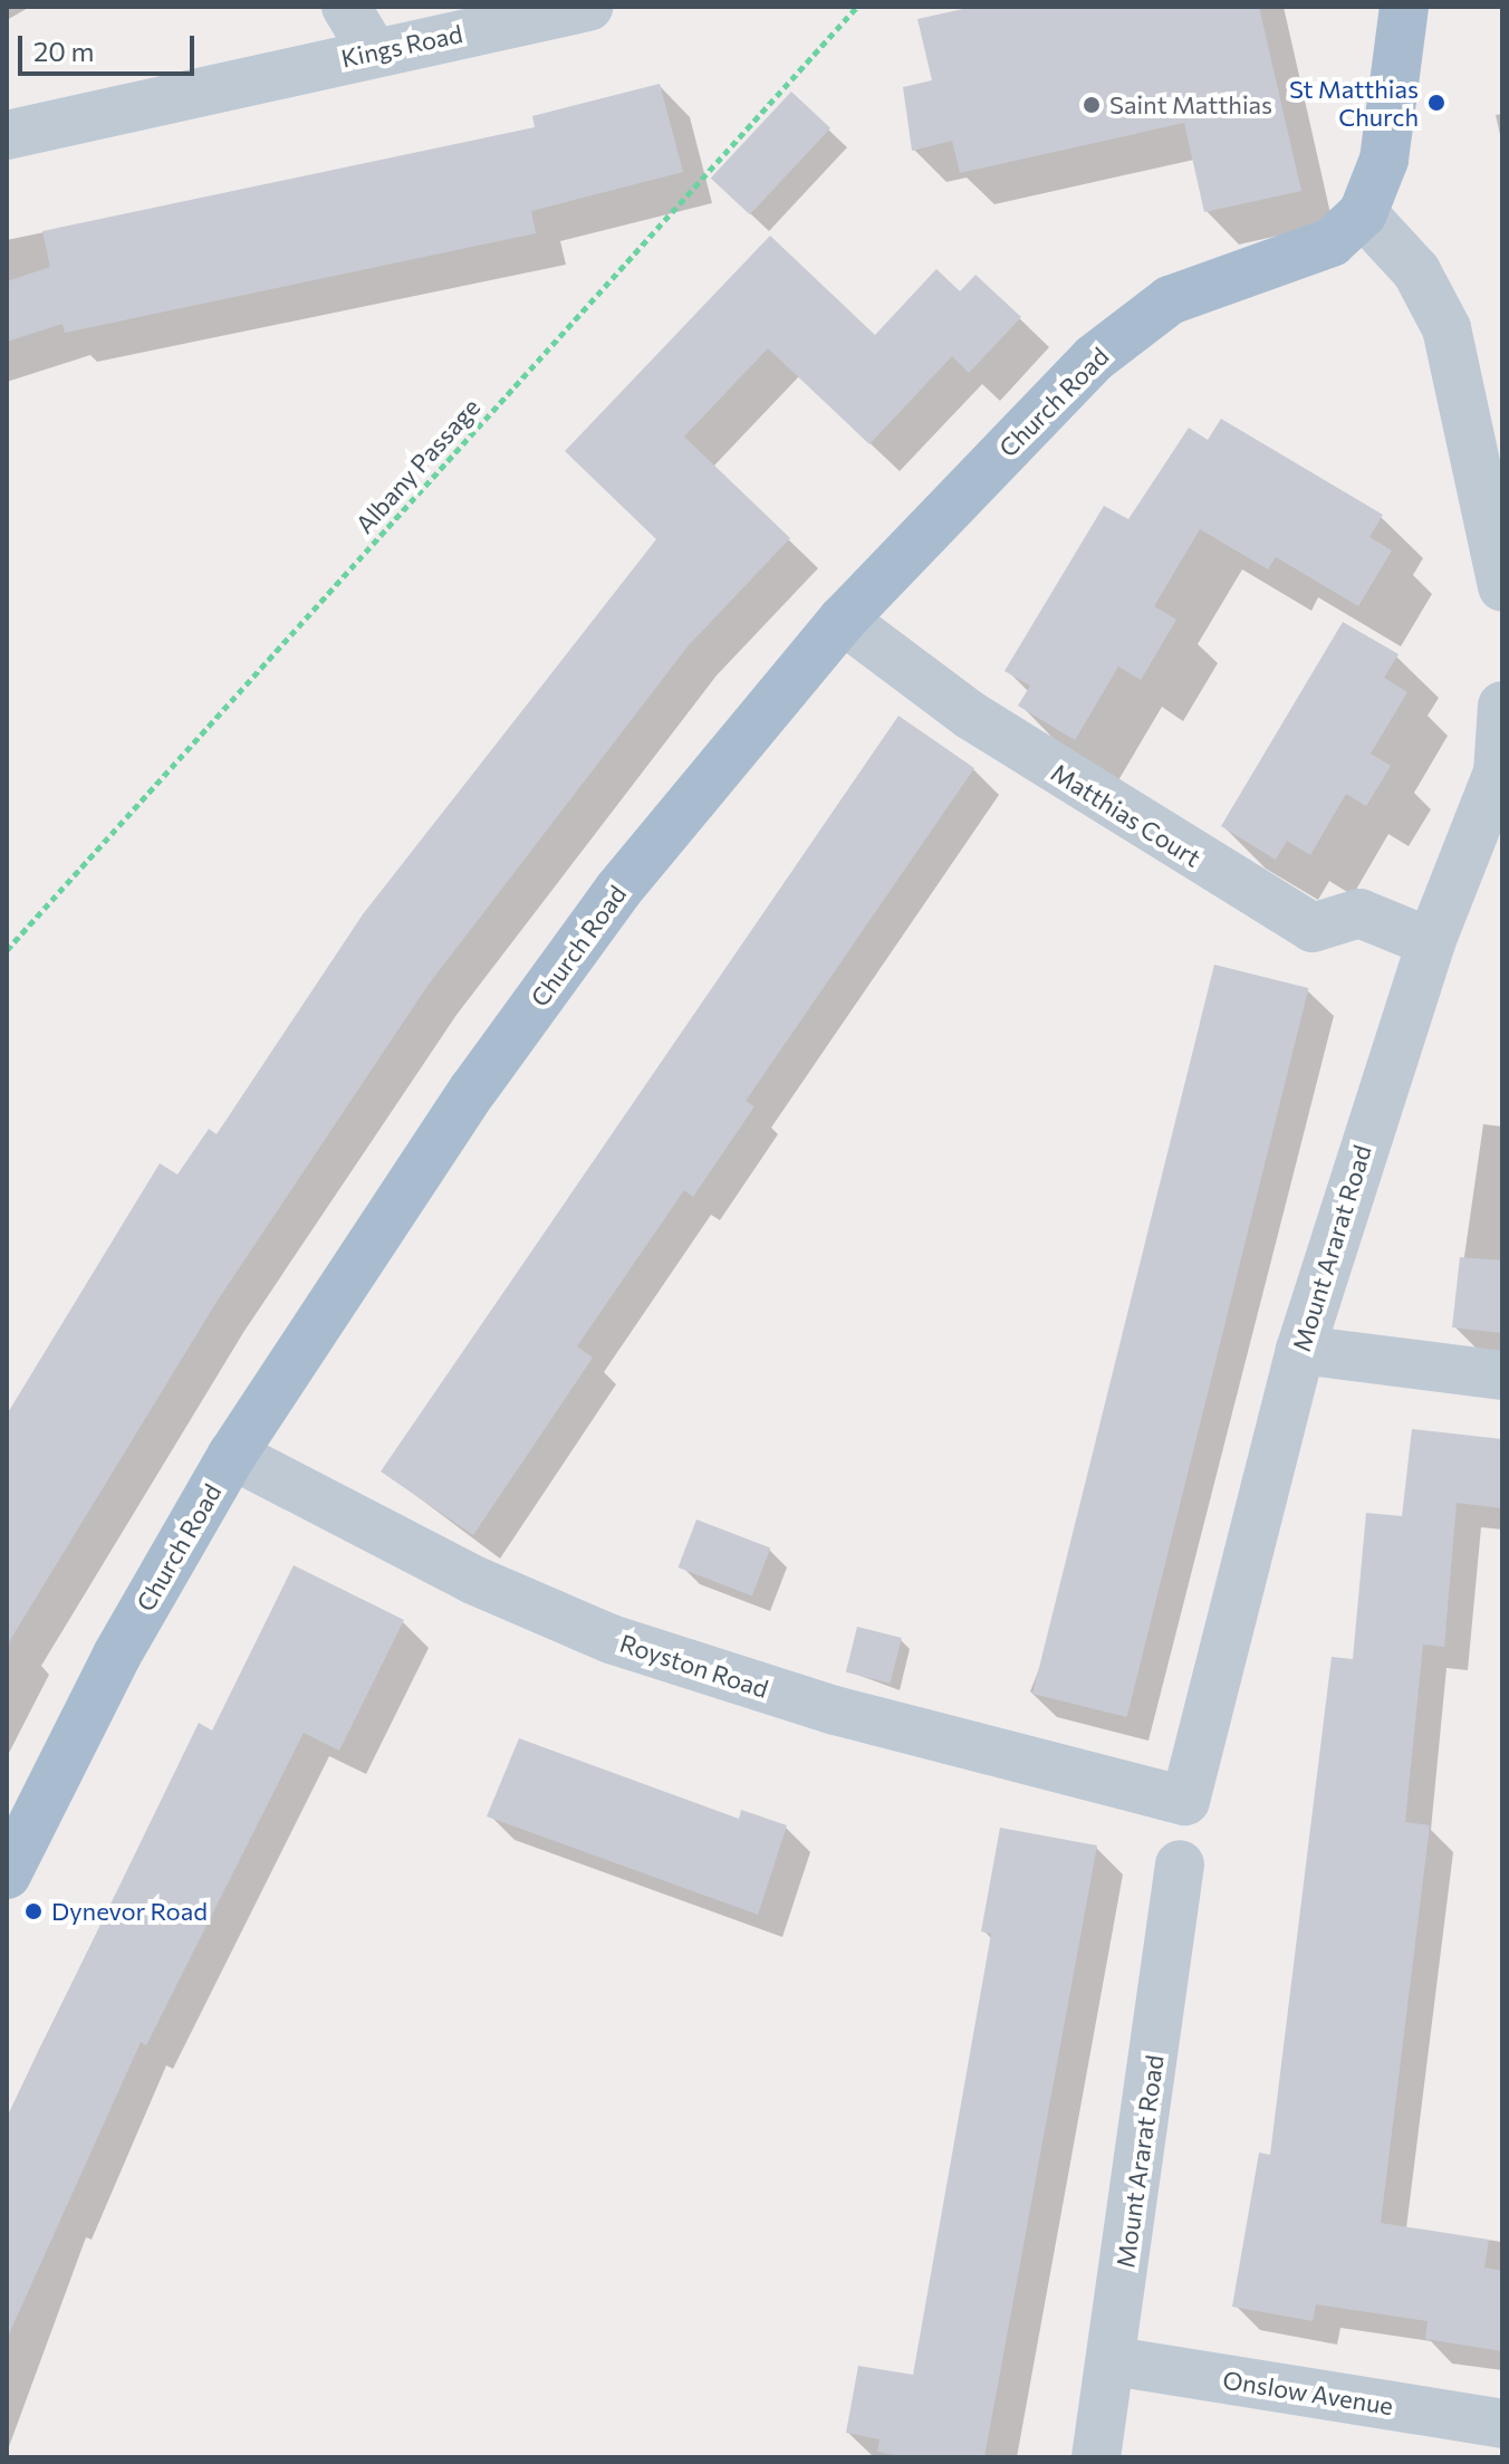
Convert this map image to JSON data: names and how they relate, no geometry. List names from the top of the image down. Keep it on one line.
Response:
{"streets":{"main road":["Church Road"],"street":["Kings Road","Matthias Court","Mount Ararat Road","Royston Road","Onslow Avenue"],"path":["Albany Passage"]},"crossings":[["Church Road","Matthias Court"],["Church Road","Royston Road"],["Matthias Court","Mount Ararat Road"],["Mount Ararat Road","Royston Road"],["Mount Ararat Road","Onslow Avenue"]],"places":["St Matthias Church","Saint Matthias","Dynevor Road"],"scale_bar":"20 m"}
